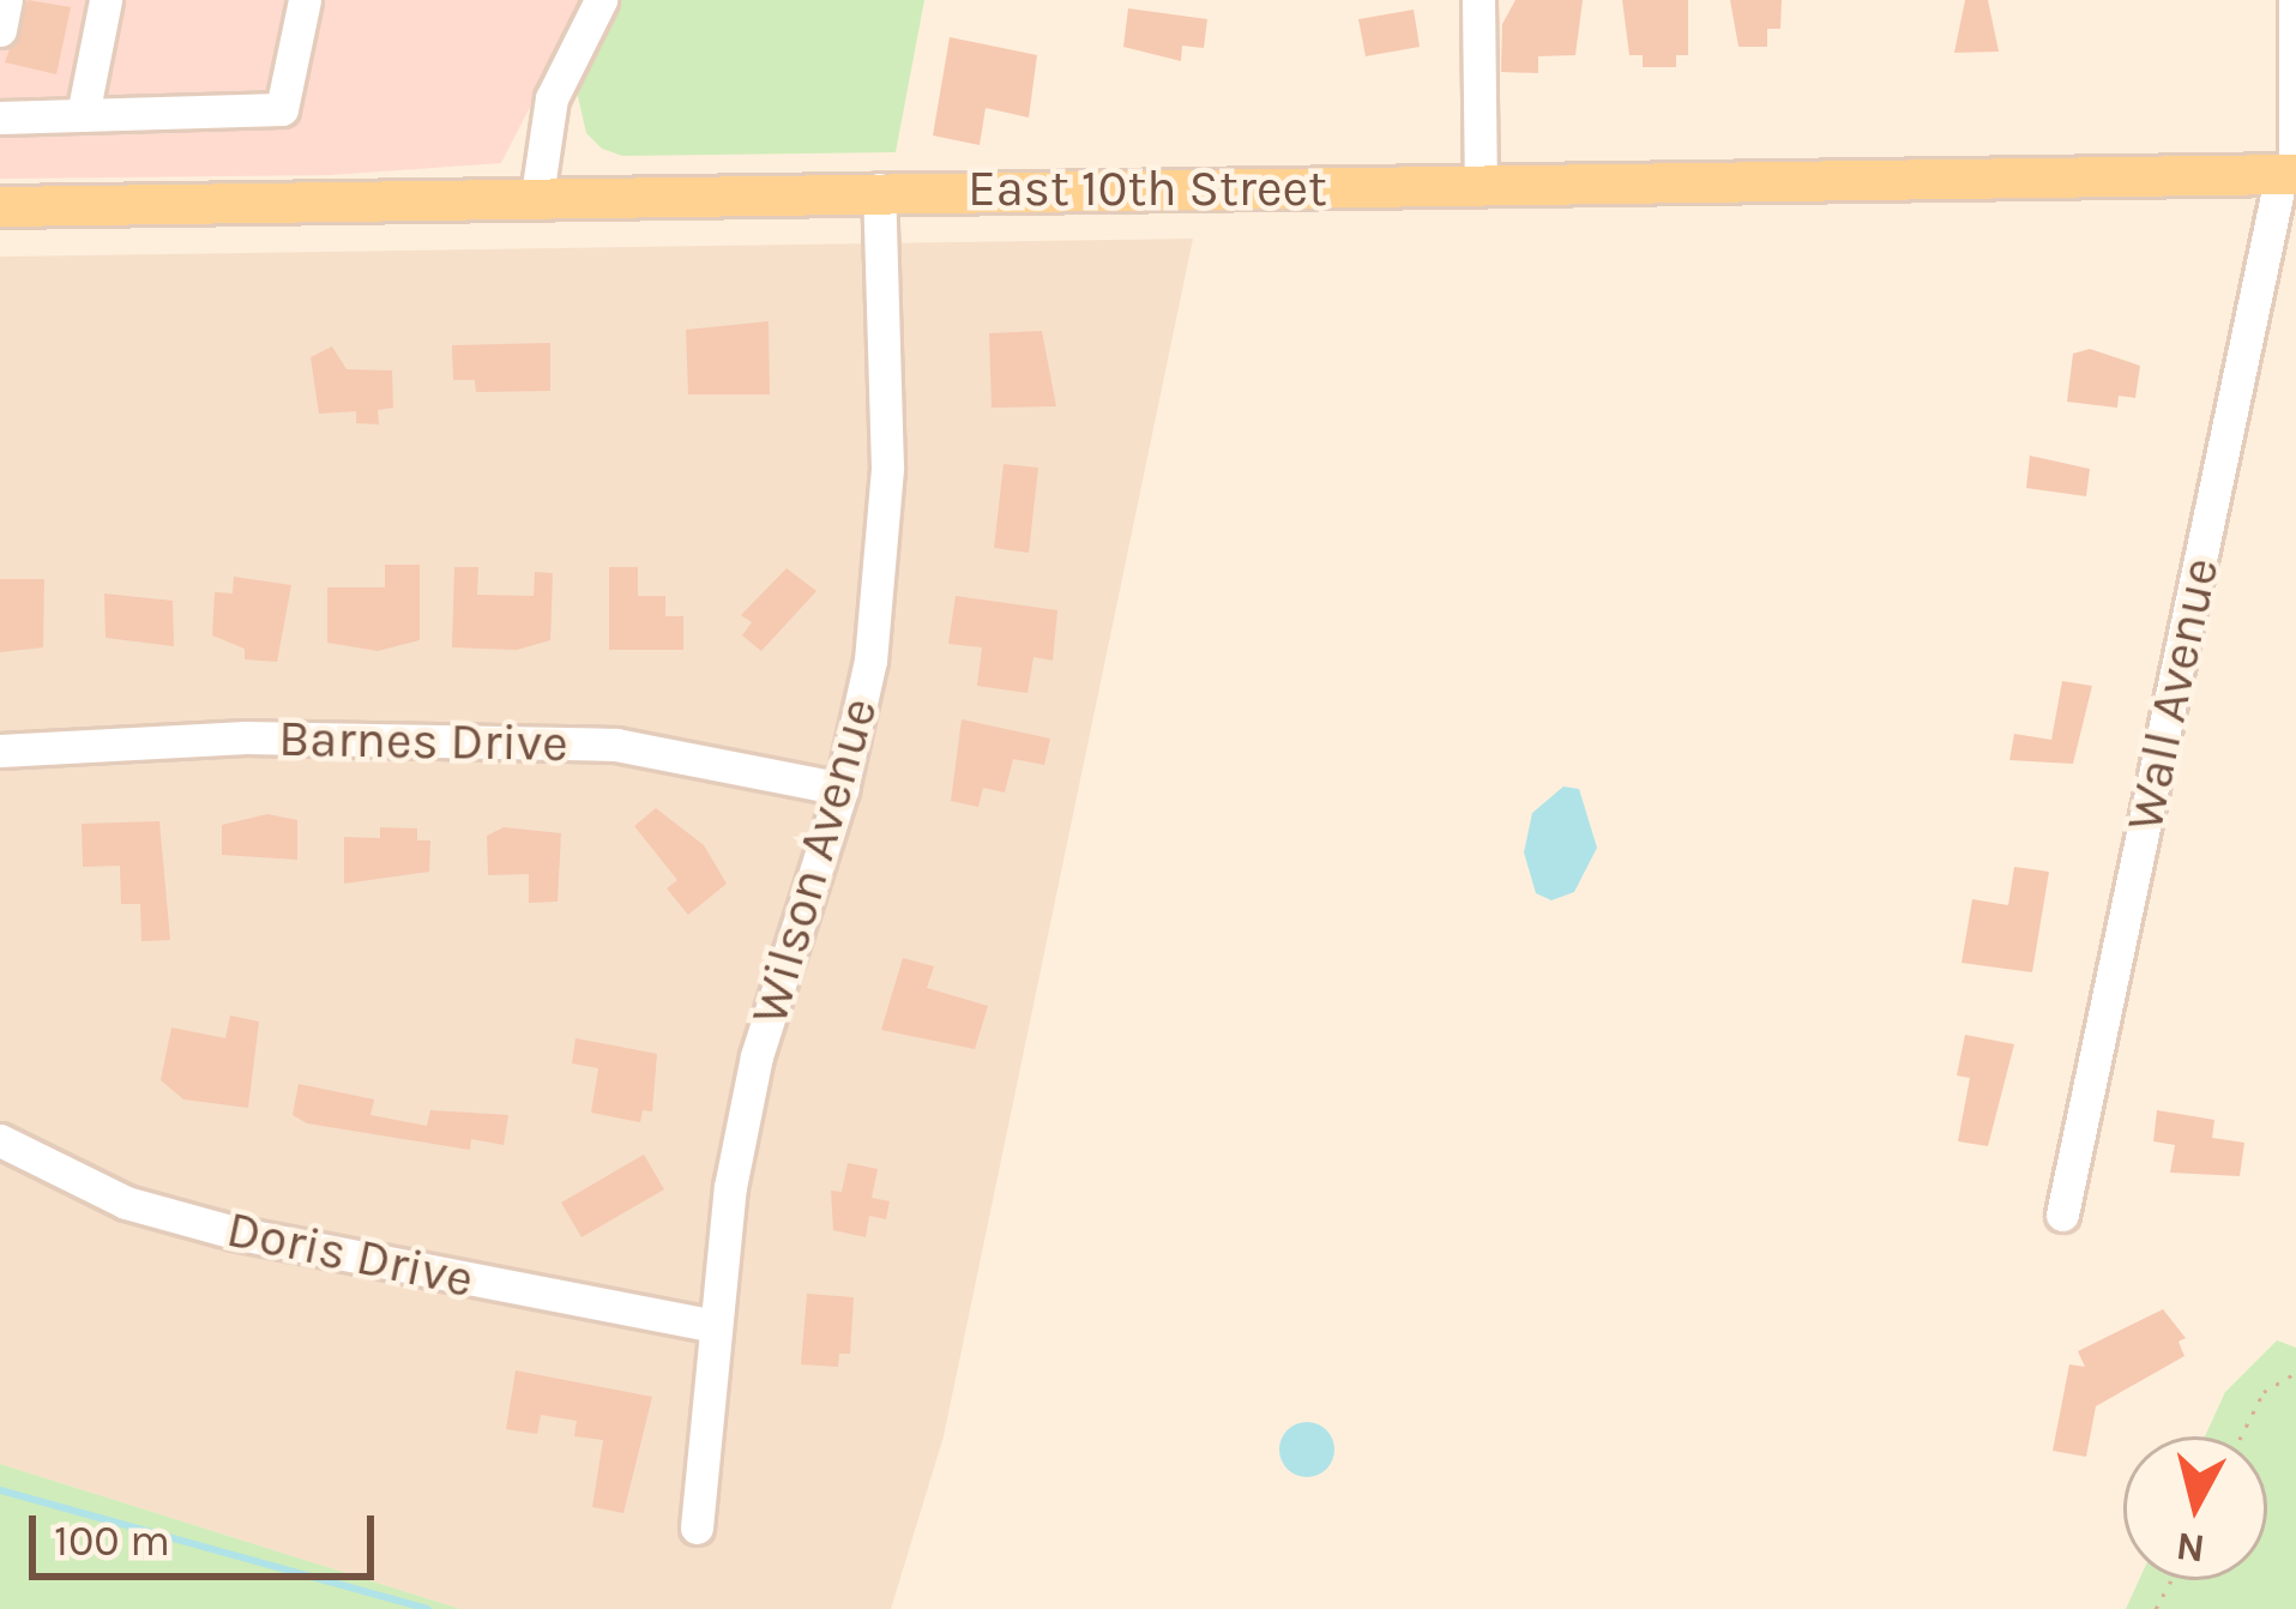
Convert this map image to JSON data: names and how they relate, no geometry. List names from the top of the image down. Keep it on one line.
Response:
{"streets":{"main road":["East 10th Street"],"street":["Wall Avenue","Barnes Drive","Wilson Avenue","Doris Drive"]},"crossings":[["East 10th Street","Wall Avenue"],["East 10th Street","Wilson Avenue"],["Barnes Drive","Wilson Avenue"],["Wilson Avenue","Doris Drive"]],"scale_bar":"100 m","north":"bottom"}
